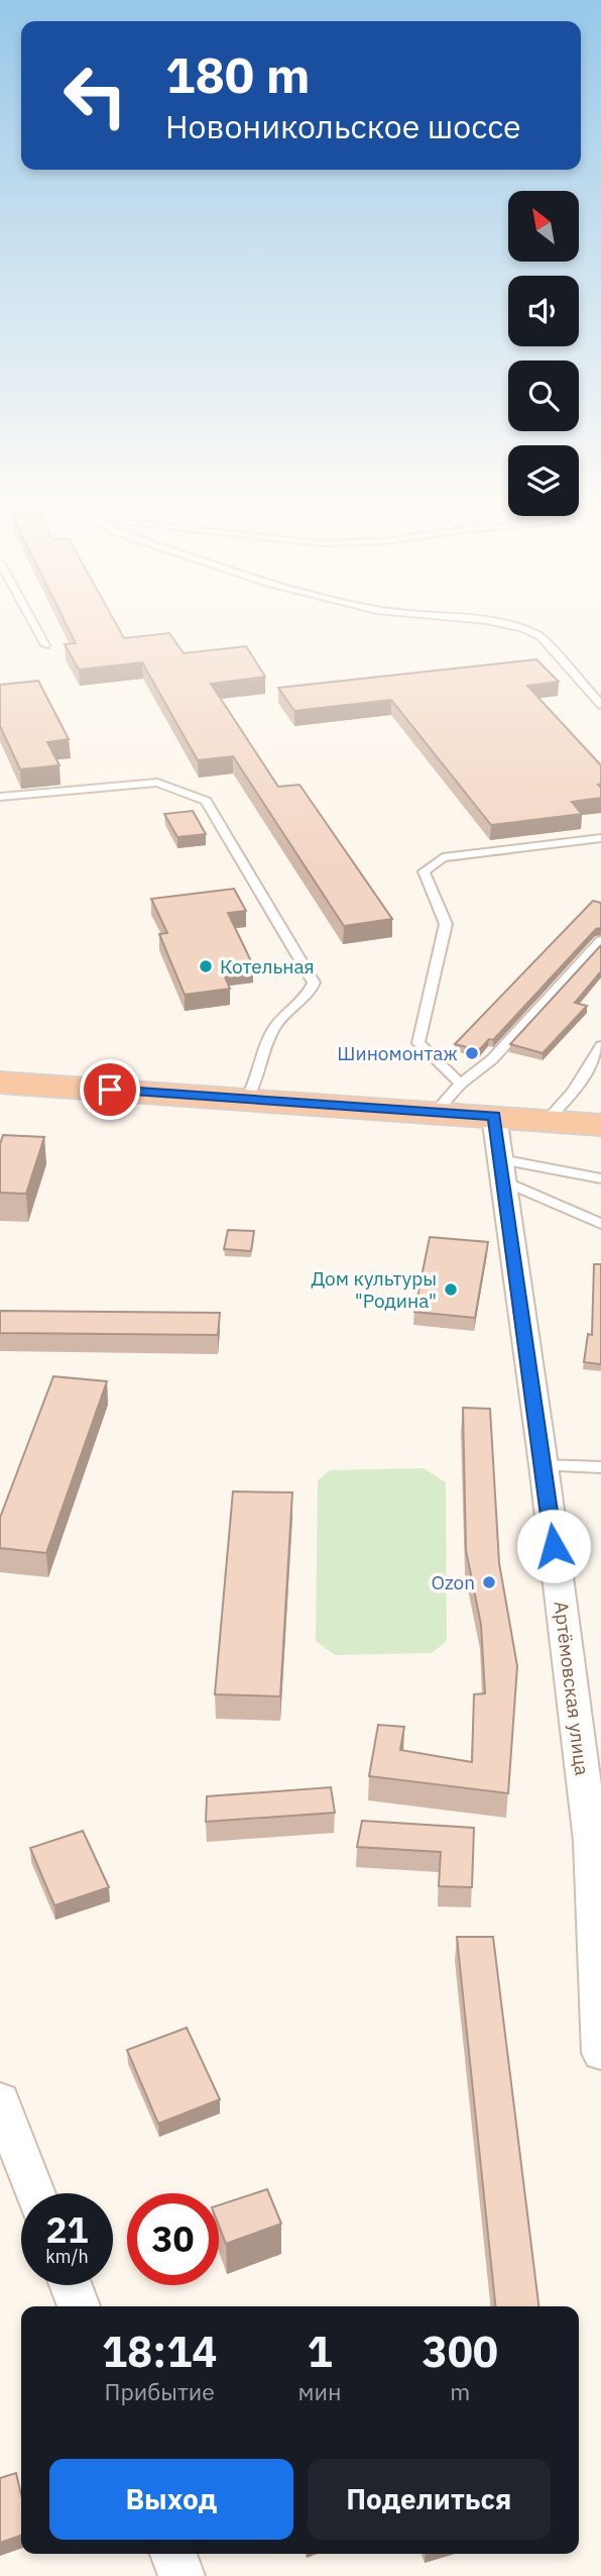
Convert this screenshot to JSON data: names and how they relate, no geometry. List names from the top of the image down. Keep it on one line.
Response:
{"streets":{"street":["Артёмовская улица"]},"places":["Котельная","Шиномонтаж","Дом культуры \"Родина\"","Ozon"],"north":"top left","page":{"turn":["180 m","Новоникольское шоссе"],"speed":"21 km/h","limit":"30","eta":["18:14","Прибытие","1","мин","300","m"],"buttons":["Выход","Поделиться"]}}
